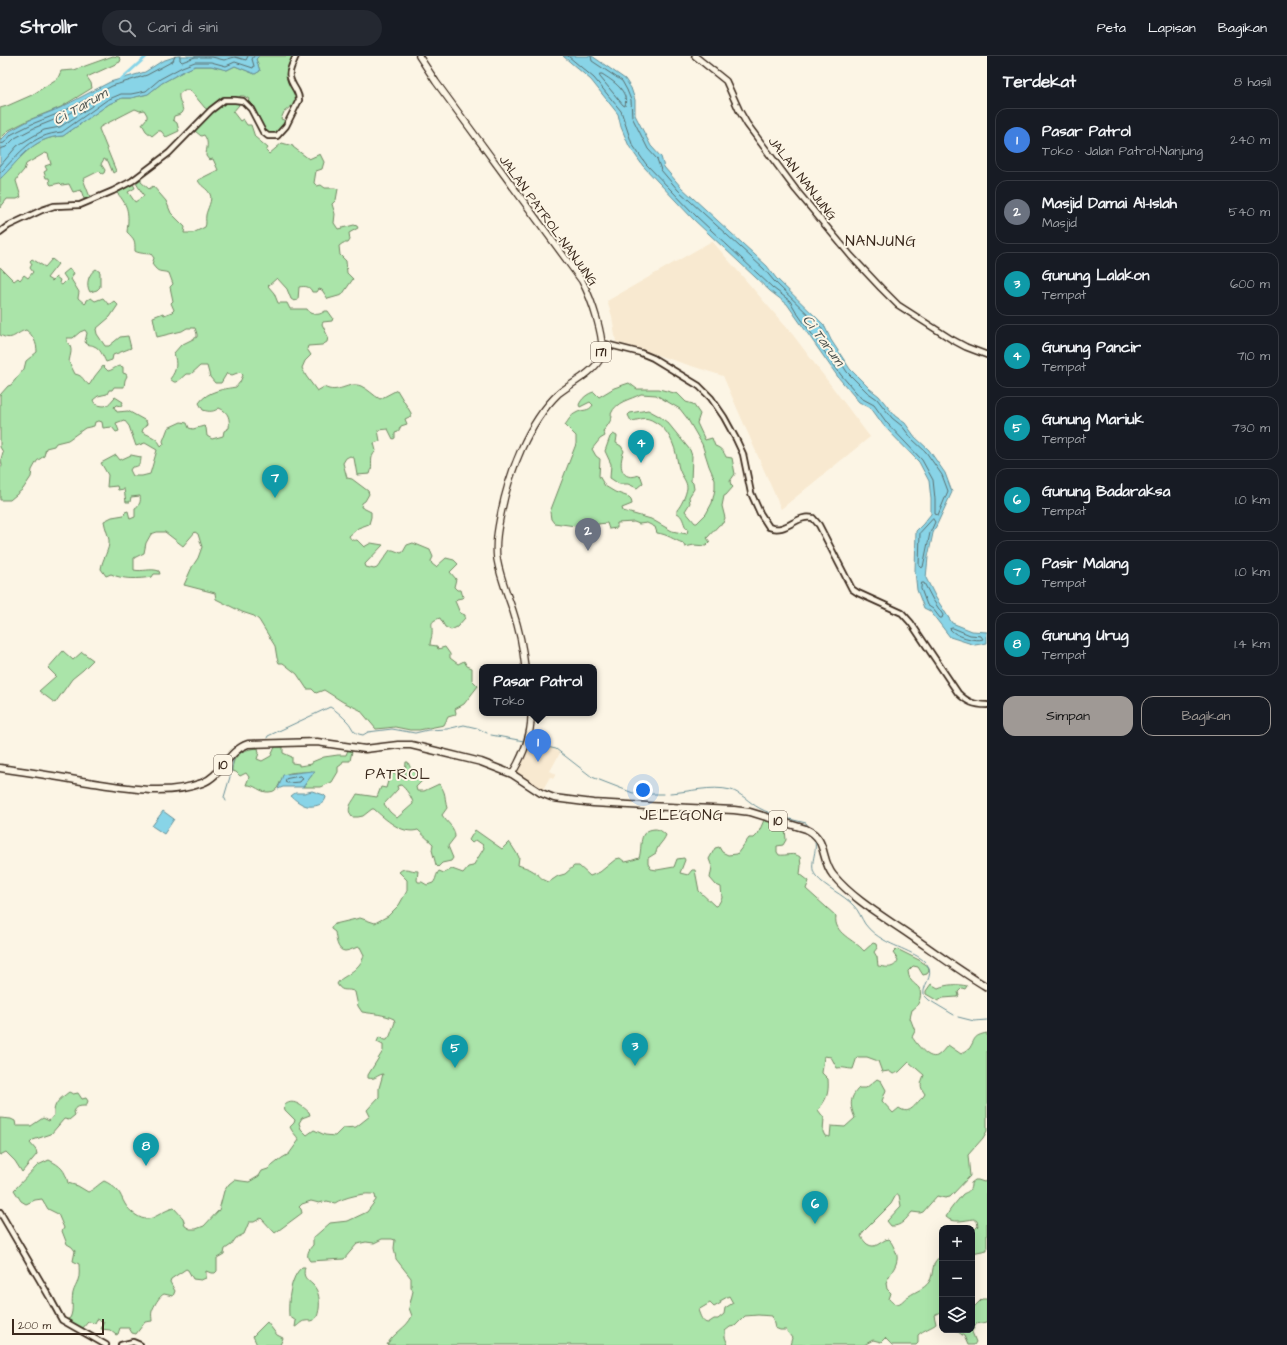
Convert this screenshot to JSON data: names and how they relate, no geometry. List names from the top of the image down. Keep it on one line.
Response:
{"streets":{"highway":["10"],"main road":["JALAN NANJUNG","JALAN PATROL-NANJUNG","171"]},"districts":["NANJUNG","PATROL","JELEGONG"],"water":["Ci Tarum"],"scale_bar":"200 m","page":{"header":"Strollr","search":"Cari di sini","nav":["Peta","Lapisan","Bagikan"],"heading":["Terdekat","8 hasil"],"list":[{"mark":"1","name":"Pasar Patrol","note":"Toko · Jalan Patrol-Nanjung","value":"240 m"},{"mark":"2","name":"Masjid Damai Al-Islah","note":"Masjid","value":"540 m"},{"mark":"3","name":"Gunung Lalakon","note":"Tempat","value":"600 m"},{"mark":"4","name":"Gunung Pancir","note":"Tempat","value":"710 m"},{"mark":"5","name":"Gunung Mariuk","note":"Tempat","value":"730 m"},{"mark":"6","name":"Gunung Badaraksa","note":"Tempat","value":"1.0 km"},{"mark":"7","name":"Pasir Malang","note":"Tempat","value":"1.0 km"},{"mark":"8","name":"Gunung Urug","note":"Tempat","value":"1.4 km"}],"pins":["4","7","2","1","3","5","8","6"],"popup":["Pasar Patrol","Toko"],"buttons":["Simpan","Bagikan"],"map_buttons":["+","−"],"scale":"200 m"}}
